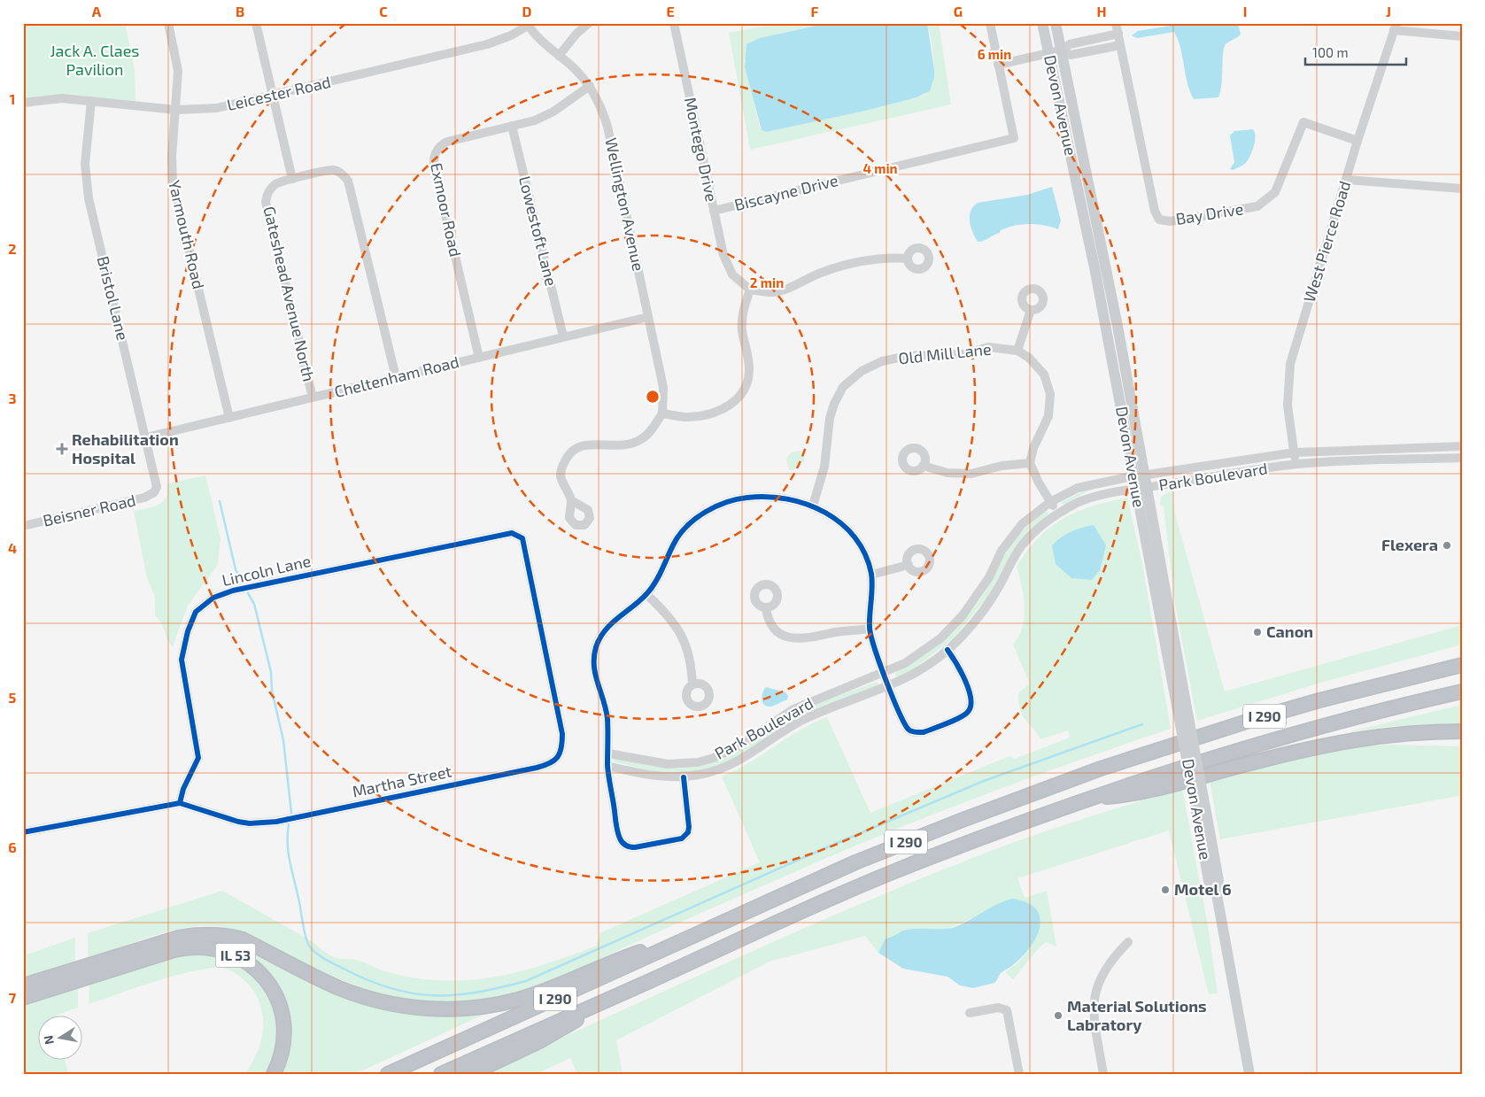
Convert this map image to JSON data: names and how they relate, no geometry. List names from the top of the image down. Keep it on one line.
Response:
{"streets":{"highway":["I 290","IL 53"],"main road":["Devon Avenue"],"street":["Leicester Road","Montego Drive","Biscayne Drive","Wellington Avenue","Exmoor Road","Bay Drive","Lowestoft Lane","Yarmouth Road","West Pierce Road","Gateshead Avenue North","Bristol Lane","Old Mill Lane","Cheltenham Road","Park Boulevard","Beisner Road","Lincoln Lane","Martha Street"]},"crossings":[["Leicester Road","Wellington Avenue"],["Leicester Road","Yarmouth Road"],["Leicester Road","Bristol Lane"],["Devon Avenue","Park Boulevard"],["Montego Drive","Biscayne Drive"],["Wellington Avenue","Exmoor Road"],["Wellington Avenue","Cheltenham Road"],["Exmoor Road","Lowestoft Lane"],["Exmoor Road","Cheltenham Road"],["Bay Drive","West Pierce Road"],["Lowestoft Lane","Cheltenham Road"],["Yarmouth Road","Cheltenham Road"],["West Pierce Road","Park Boulevard"],["Gateshead Avenue North","Cheltenham Road"],["Bristol Lane","Cheltenham Road"],["Bristol Lane","Beisner Road"],["Lincoln Lane","Martha Street"]],"parks":["Jack A. Claes Pavilion"],"places":{"health":["Rehabilitation Hospital"],"other":["Flexera","Canon","Motel 6","Material Solutions Labratory"]},"scale_bar":"100 m","north":"left","grid":{"columns":["A","B","C","D","E","F","G","H","I","J"],"rows":["1","2","3","4","5","6","7"]},"rings":["6 min","4 min","2 min"]}
